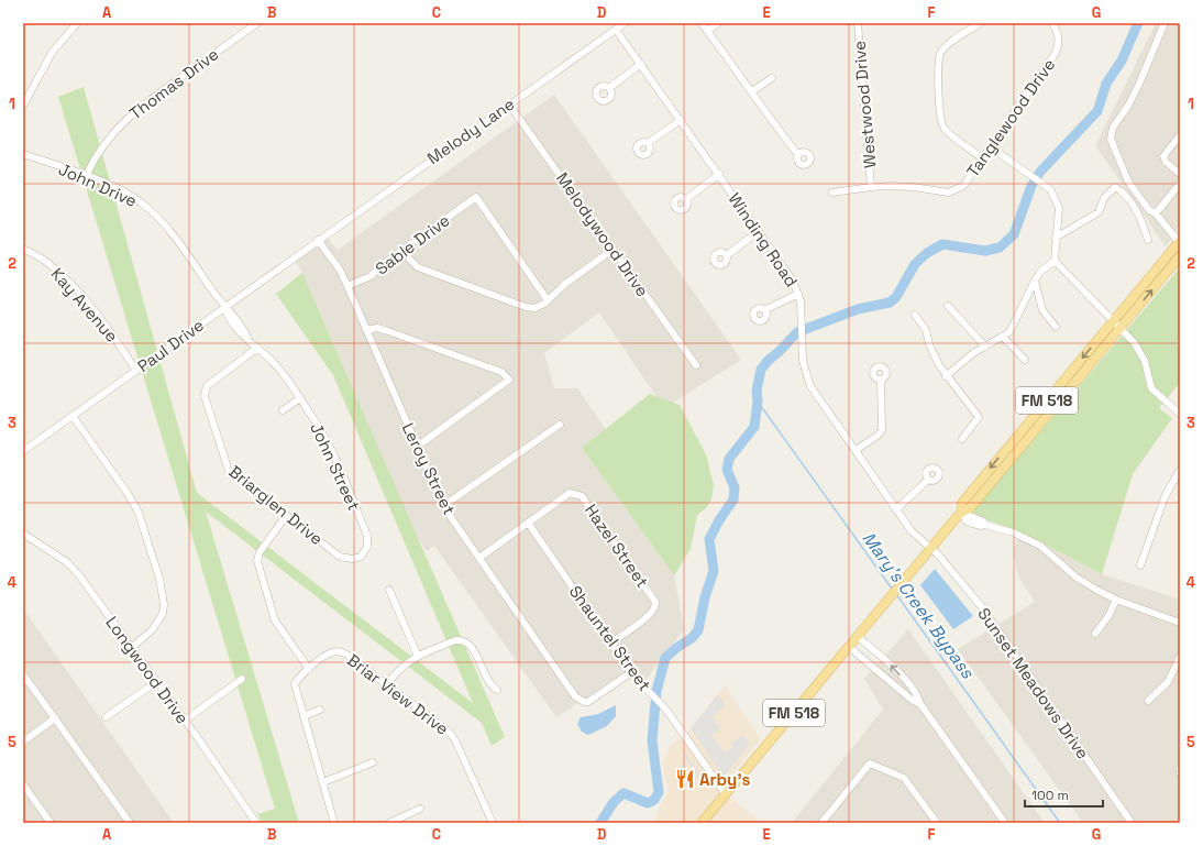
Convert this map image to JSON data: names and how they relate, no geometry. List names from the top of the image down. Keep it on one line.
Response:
{"streets":{"main road":["FM 518"],"street":["Thomas Drive","Westwood Drive","Tanglewood Drive","Melody Lane","John Drive","Melodywood Drive","Winding Road","Sable Drive","Kay Avenue","Paul Drive","John Street","Leroy Street","Briarglen Drive","Hazel Street","Shauntel Street","Longwood Drive","Sunset Meadows Drive","Briar View Drive"]},"crossings":[["Thomas Drive","John Drive"],["Westwood Drive","Tanglewood Drive"],["Melody Lane","Melodywood Drive"],["Melody Lane","Winding Road"],["Melody Lane","Paul Drive"],["Melody Lane","Leroy Street"],["John Drive","John Street"],["Winding Road","FM 518"],["Winding Road","Sunset Meadows Drive"],["Sable Drive","Leroy Street"],["Kay Avenue","Paul Drive"],["Paul Drive","John Street"],["Paul Drive","Leroy Street"],["FM 518","Shauntel Street"],["FM 518","Sunset Meadows Drive"],["John Street","Briarglen Drive"],["Leroy Street","Shauntel Street"],["Hazel Street","Shauntel Street"]],"water":["Mary's Creek Bypass"],"places":{"restaurant":["Arby's"]},"scale_bar":"100 m","grid":{"columns":["A","B","C","D","E","F","G"],"rows":["1","2","3","4","5"]}}
